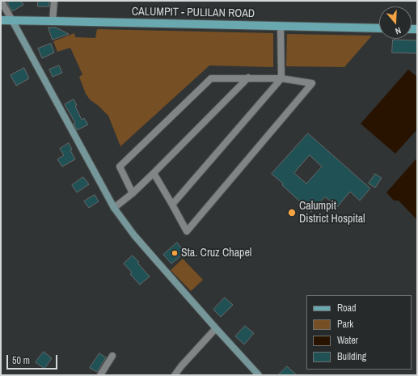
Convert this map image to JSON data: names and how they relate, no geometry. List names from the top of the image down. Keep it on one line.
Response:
{"streets":{"main road":["CALUMPIT - PULILAN ROAD"]},"places":["Calumpit District Hospital","Sta. Cruz Chapel"],"legend":["Road","Park","Water","Building"],"scale_bar":"50 m","north":"bottom"}
